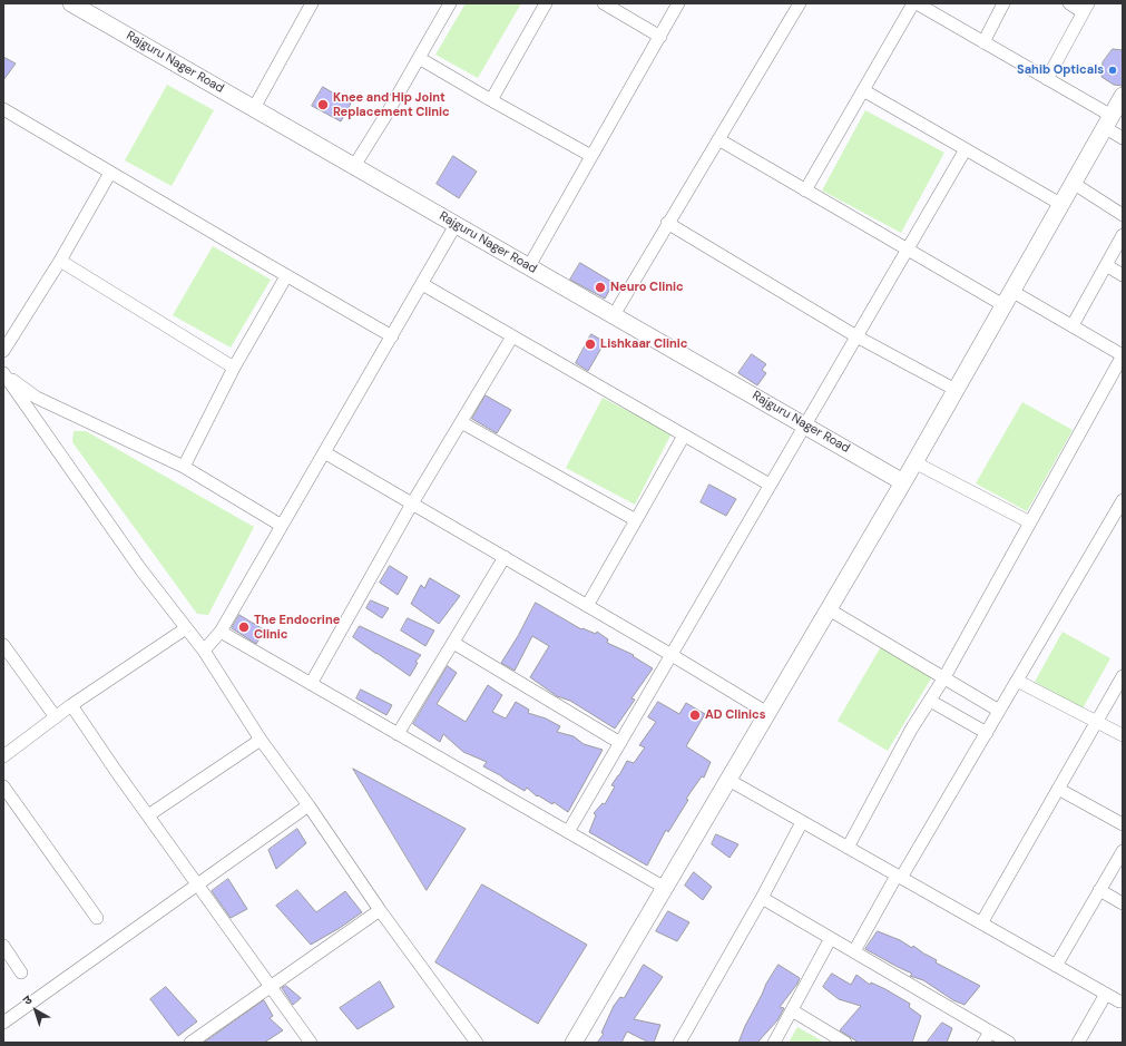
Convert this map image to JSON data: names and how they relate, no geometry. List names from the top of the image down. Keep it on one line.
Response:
{"streets":{"street":["Rajguru Nager Road"]},"places":["Sahib Opticals","Knee and Hip Joint Replacement Clinic","Neuro Clinic","Lishkaar Clinic","The Endocrine Clinic","AD Clinics"],"north":"top left"}
